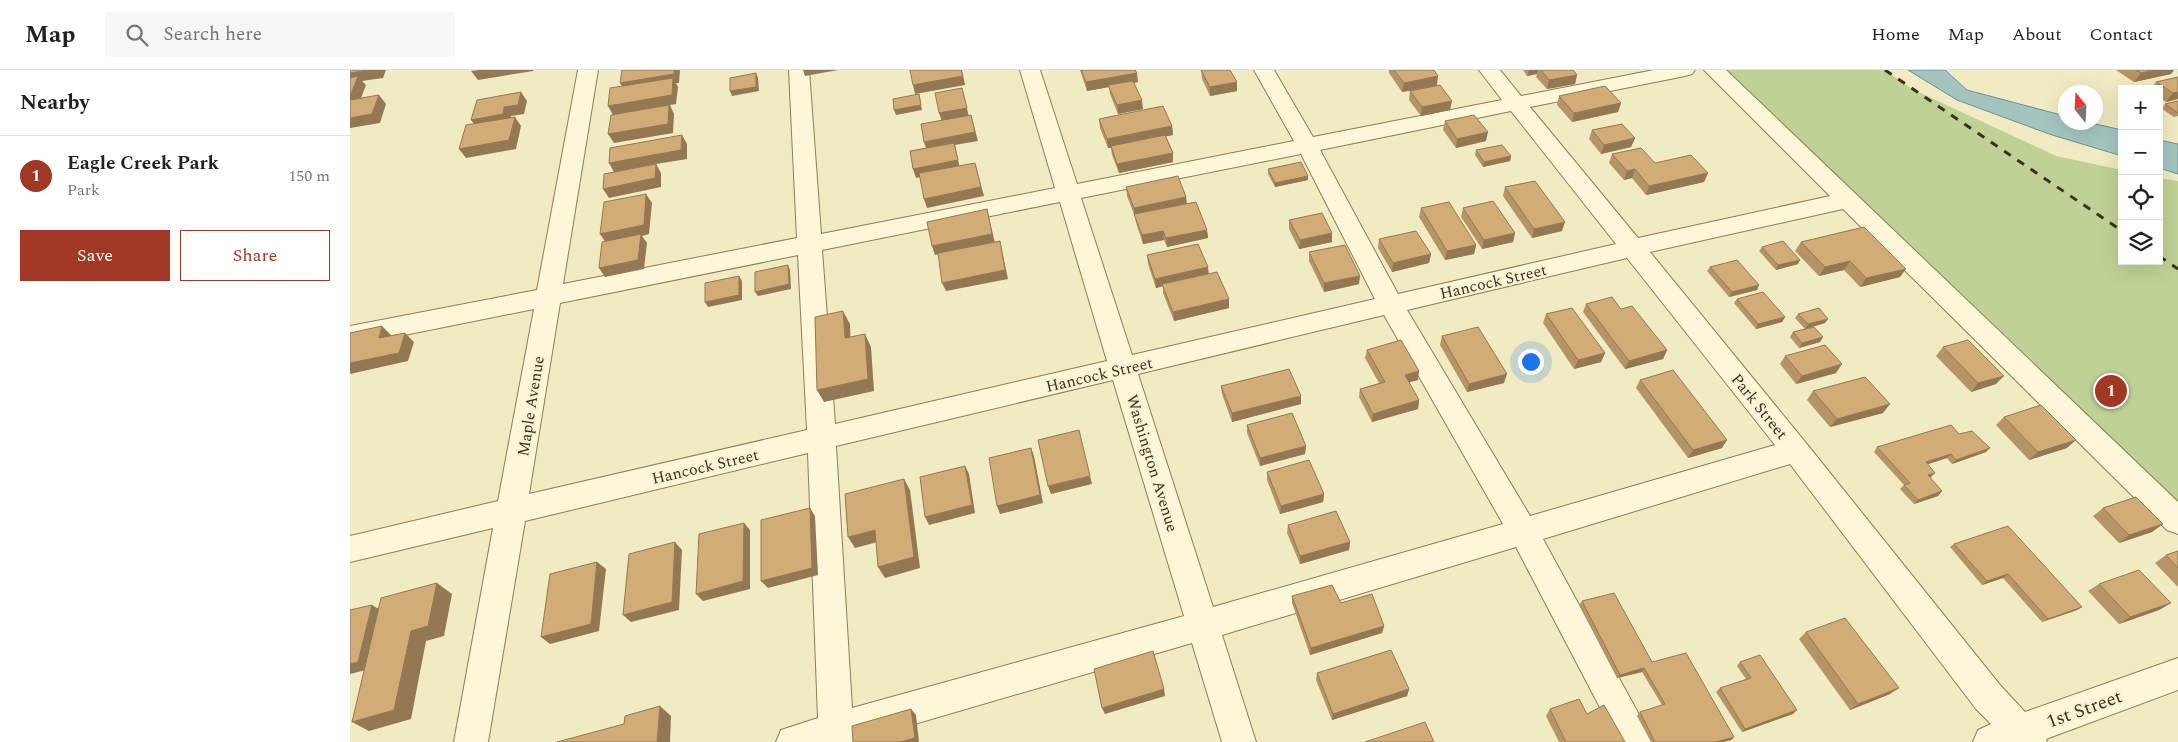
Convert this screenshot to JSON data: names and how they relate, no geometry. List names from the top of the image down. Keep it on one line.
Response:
{"streets":{"street":["Hancock Street","Maple Avenue","Park Street","Washington Avenue","1st Street"]},"crossings":[["Hancock Street","Maple Avenue"],["Hancock Street","Park Street"],["Hancock Street","Washington Avenue"],["Park Street","1st Street"]],"north":"top","page":{"header":"Map","search":"Search here","nav":["Home","Map","About","Contact"],"heading":"Nearby","map_buttons":["+","−"],"list":[{"mark":"1","name":"Eagle Creek Park","note":"Park","value":"150 m"}],"buttons":["Save","Share"],"pins":"1"}}
